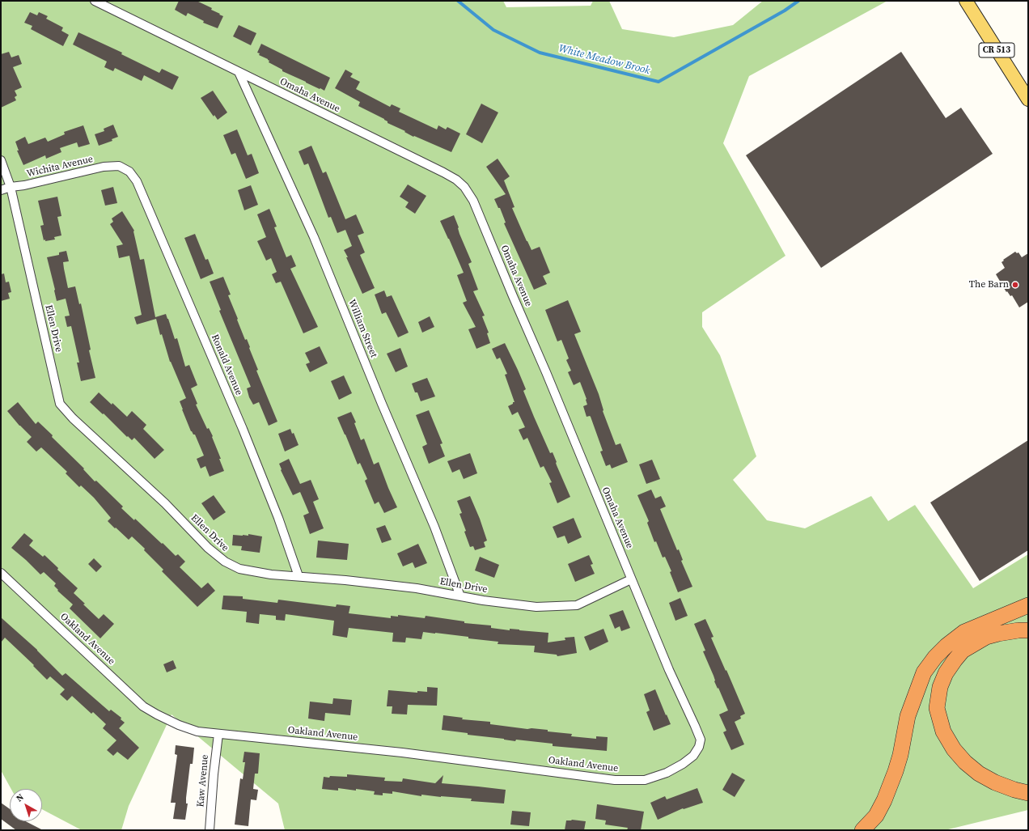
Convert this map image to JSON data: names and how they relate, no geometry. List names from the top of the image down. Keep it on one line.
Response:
{"streets":{"main road":["CR 513"],"street":["Omaha Avenue","Wichita Avenue","Ellen Drive","William Street","Ronald Avenue","Oakland Avenue","Kaw Avenue"]},"crossings":[["Omaha Avenue","Ellen Drive"],["Omaha Avenue","William Street"],["Omaha Avenue","Oakland Avenue"],["Wichita Avenue","Ellen Drive"],["Wichita Avenue","Ronald Avenue"],["Ellen Drive","William Street"],["Ellen Drive","Ronald Avenue"],["Oakland Avenue","Kaw Avenue"]],"water":["White Meadow Brook"],"places":["The Barn"],"north":"top left"}
